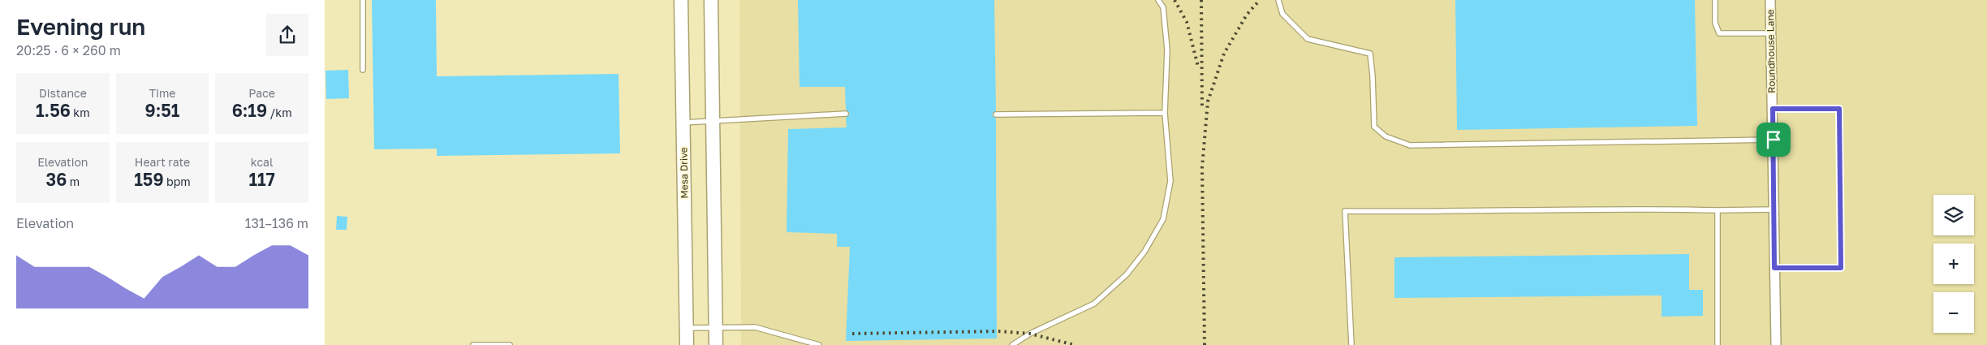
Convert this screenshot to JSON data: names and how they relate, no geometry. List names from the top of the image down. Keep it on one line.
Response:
{"streets":{"main road":["Mesa Drive"],"street":["Roundhouse Lane"]},"page":{"heading":["Evening run","20:25 · 6 × 260 m"],"stats":[["Distance","1.56 km"],["Time","9:51"],["Pace","6:19 /km"],["Elevation","36 m"],["Heart rate","159 bpm"],["kcal","117"]],"map_buttons":["+","−"],"chart":["Elevation","131–136 m"]}}
